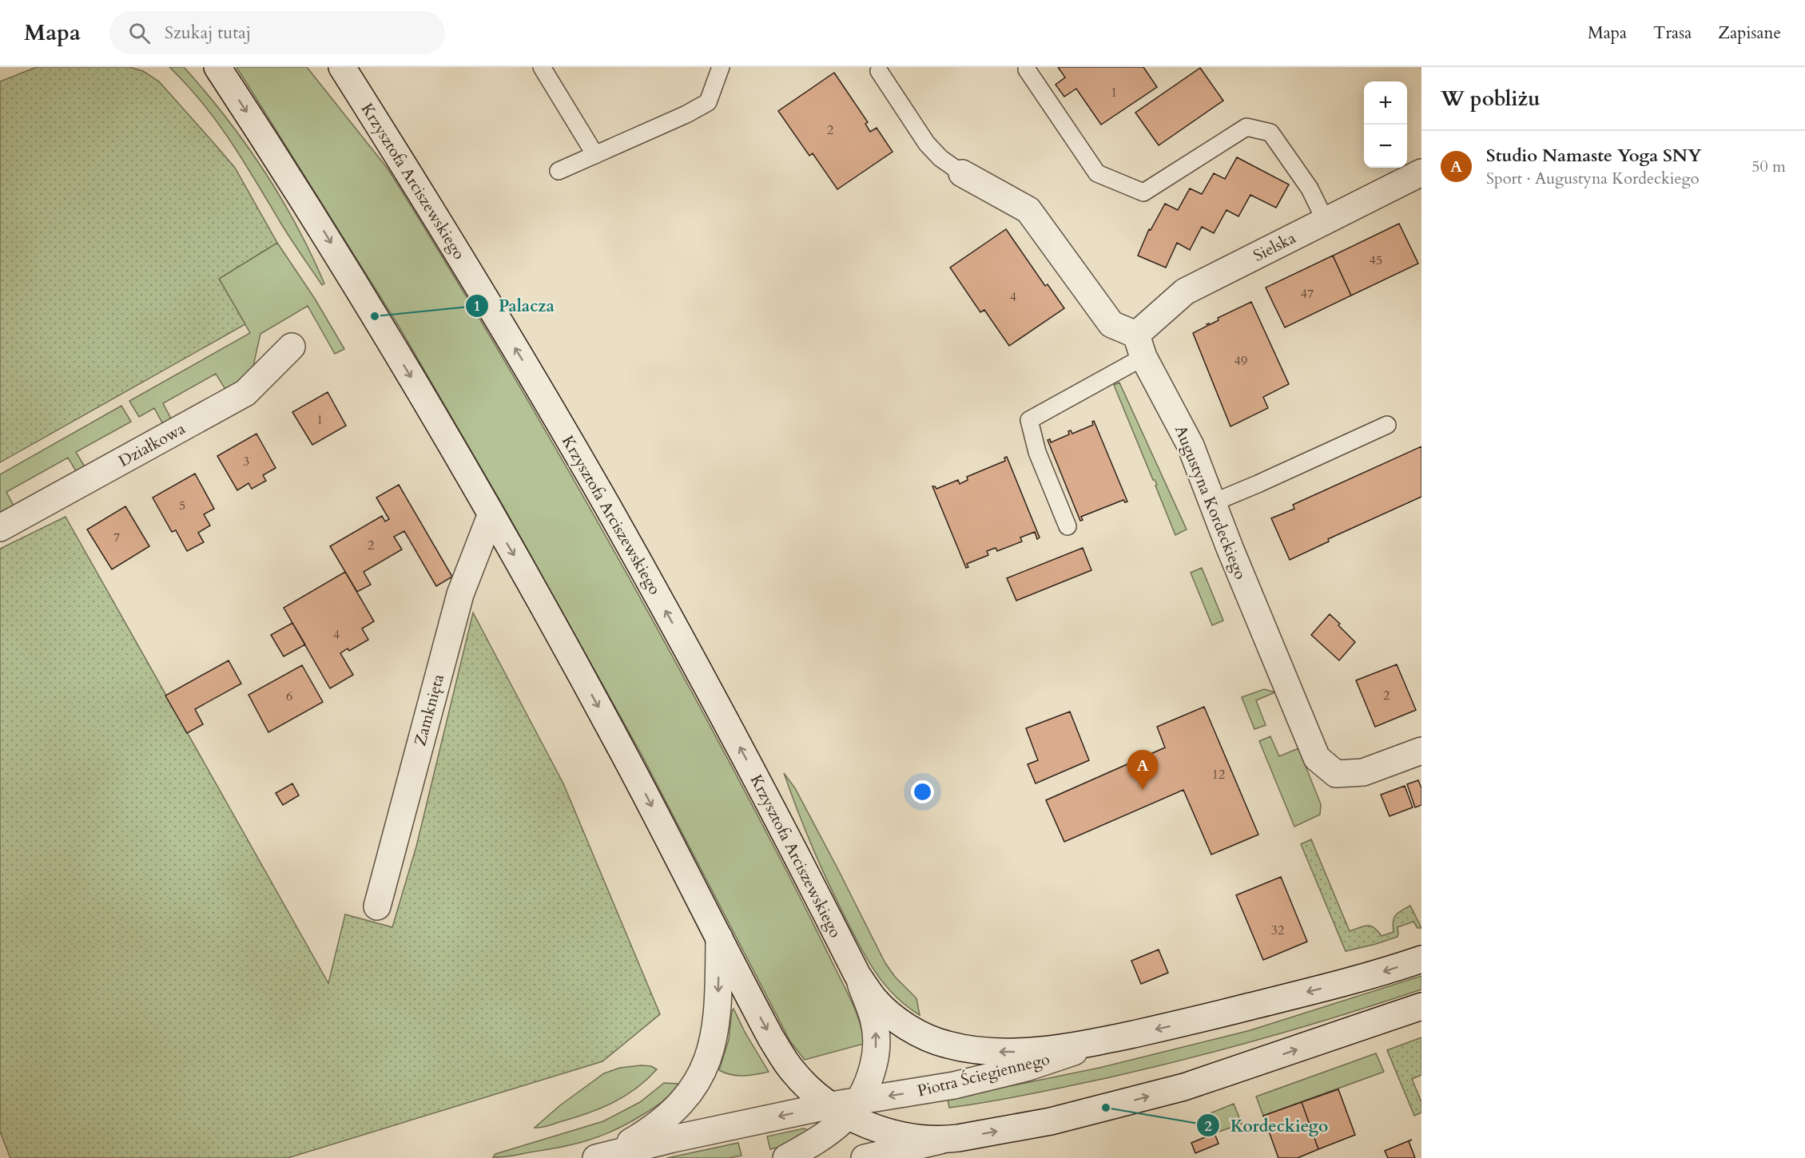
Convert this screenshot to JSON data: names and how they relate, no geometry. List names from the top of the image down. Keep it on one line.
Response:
{"streets":{"main road":["Krzysztofa Arciszewskiego","Sielska","Działkowa","Augustyna Kordeckiego","Zamknięta","Piotra Ściegiennego"]},"crossings":[["Krzysztofa Arciszewskiego","Piotra Ściegiennego"],["Sielska","Augustyna Kordeckiego"]],"places":["Palacza","Kordeckiego"],"house_numbers":["1","2","45","47","4","49","1","3","5","7","2","4","2","6","12","32"],"page":{"header":"Mapa","search":"Szukaj tutaj","nav":["Mapa","Trasa","Zapisane"],"heading":"W pobliżu","map_buttons":["+","−"],"list":[{"mark":"A","name":"Studio Namaste Yoga SNY","note":"Sport · Augustyna Kordeckiego","value":"50 m"}],"pins":"A"}}
